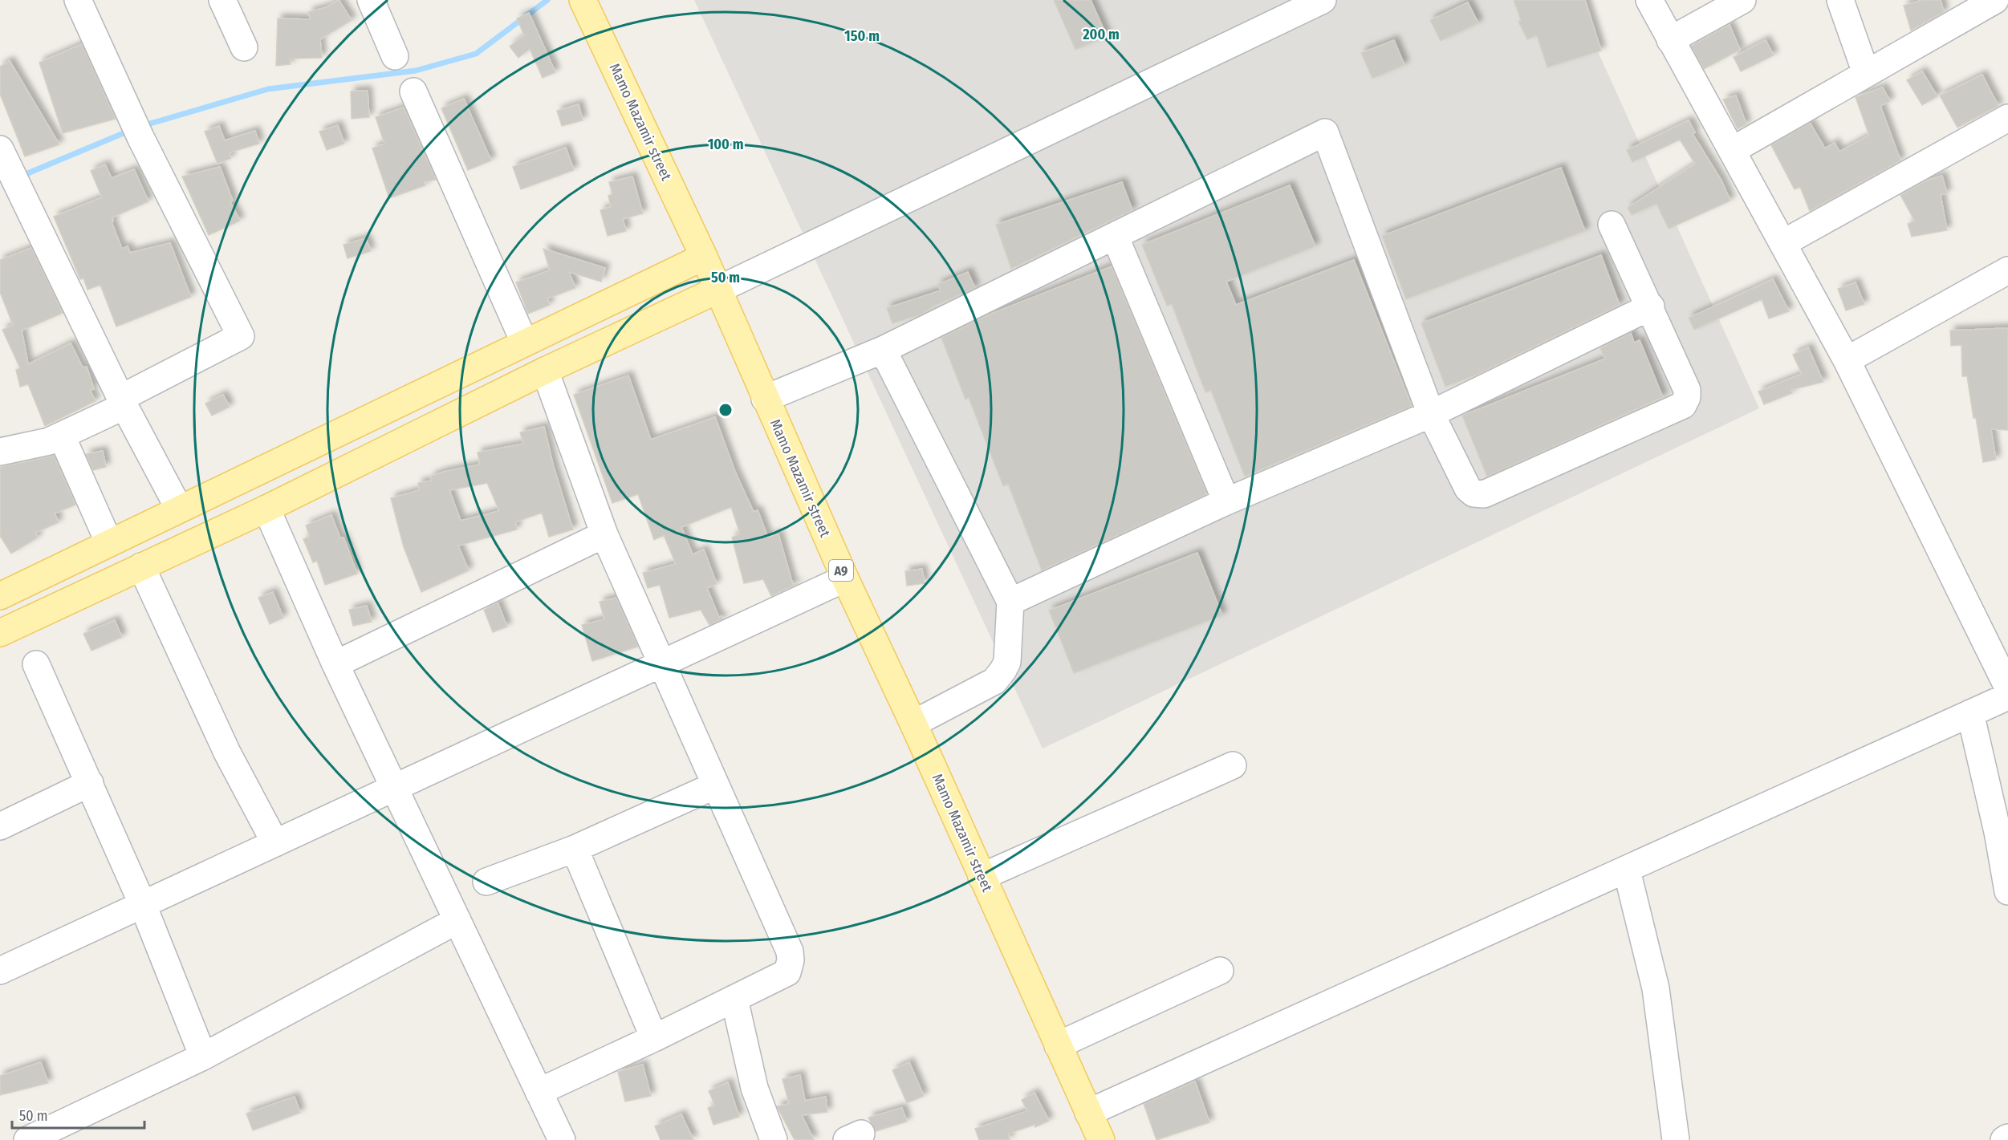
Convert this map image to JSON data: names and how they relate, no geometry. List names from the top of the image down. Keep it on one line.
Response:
{"streets":{"main road":["Mamo Mazamir street","A9"]},"scale_bar":"50 m","rings":["200 m","150 m","100 m","50 m"]}
